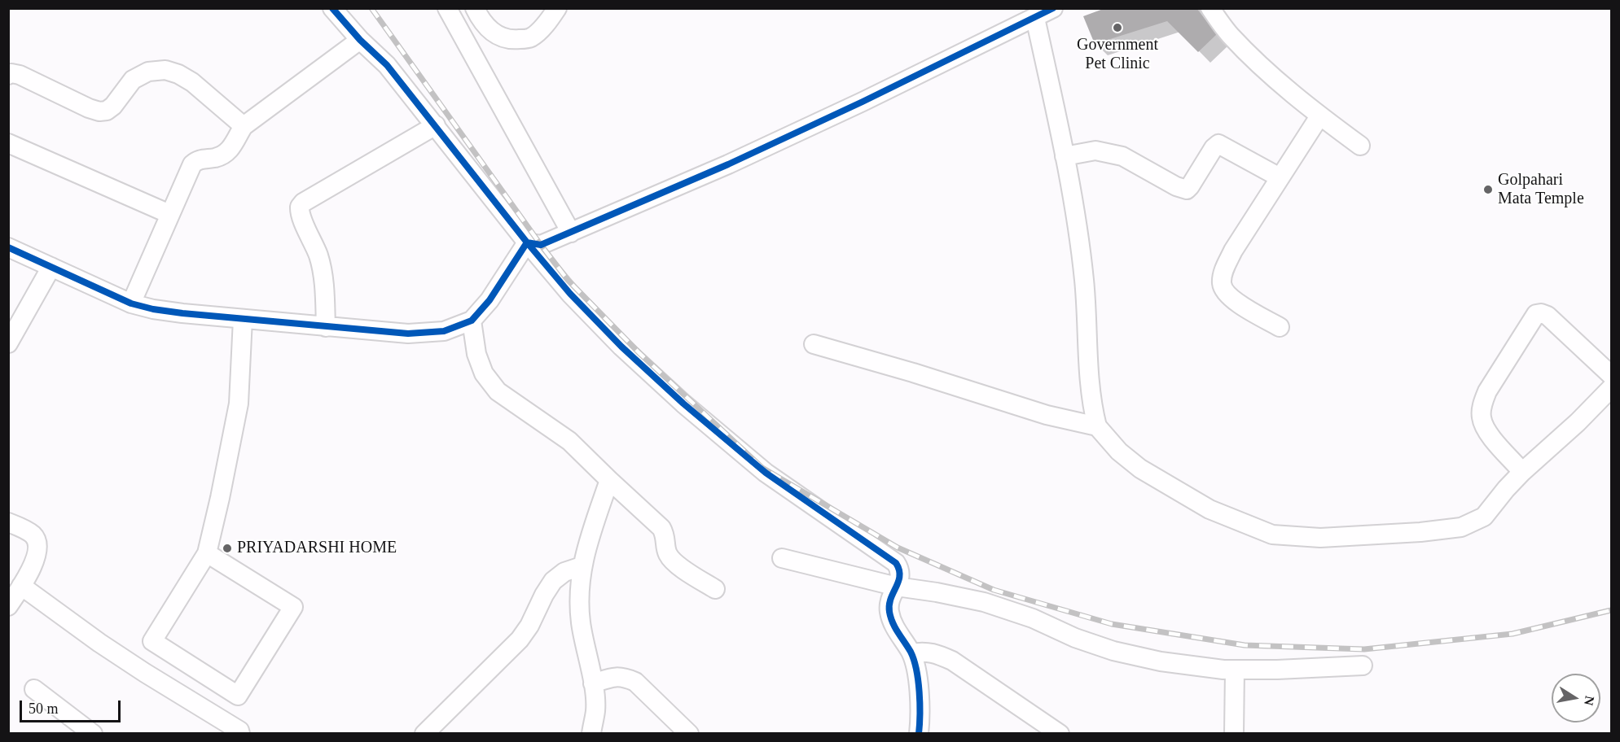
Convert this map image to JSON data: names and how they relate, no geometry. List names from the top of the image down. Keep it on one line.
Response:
{"places":["Government Pet Clinic","Golpahari Mata Temple","PRIYADARSHI HOME"],"scale_bar":"50 m","north":"right"}
